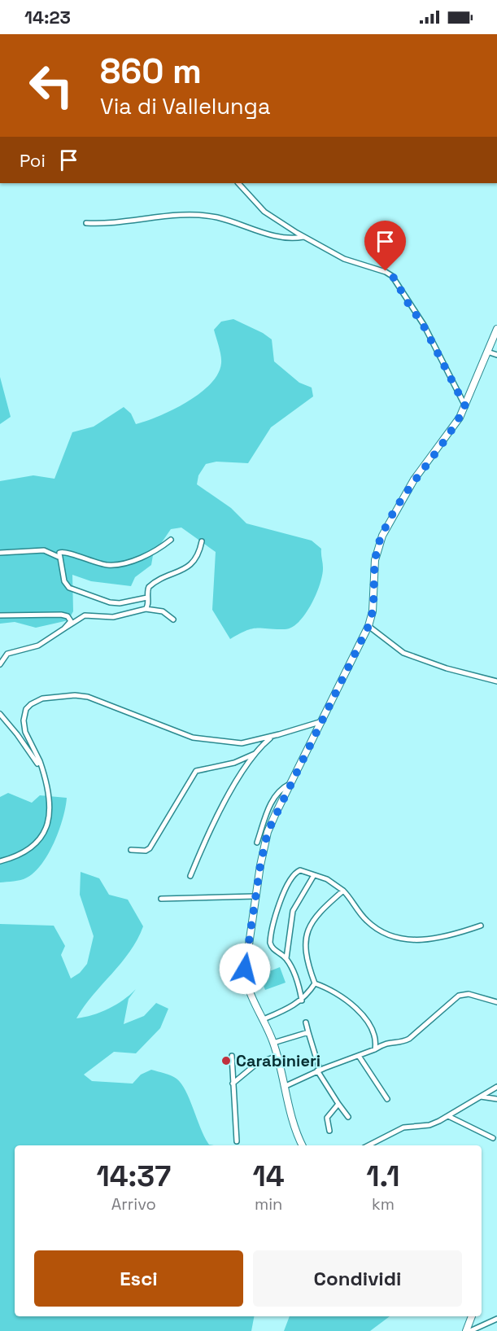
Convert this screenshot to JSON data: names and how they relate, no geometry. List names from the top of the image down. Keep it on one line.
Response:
{"places":["Carabinieri"],"page":{"status":"14:23","turn":["860 m","Via di Vallelunga"],"then":"Poi","eta":["14:37","Arrivo","14","min","1.1","km"],"buttons":["Esci","Condividi"]}}
